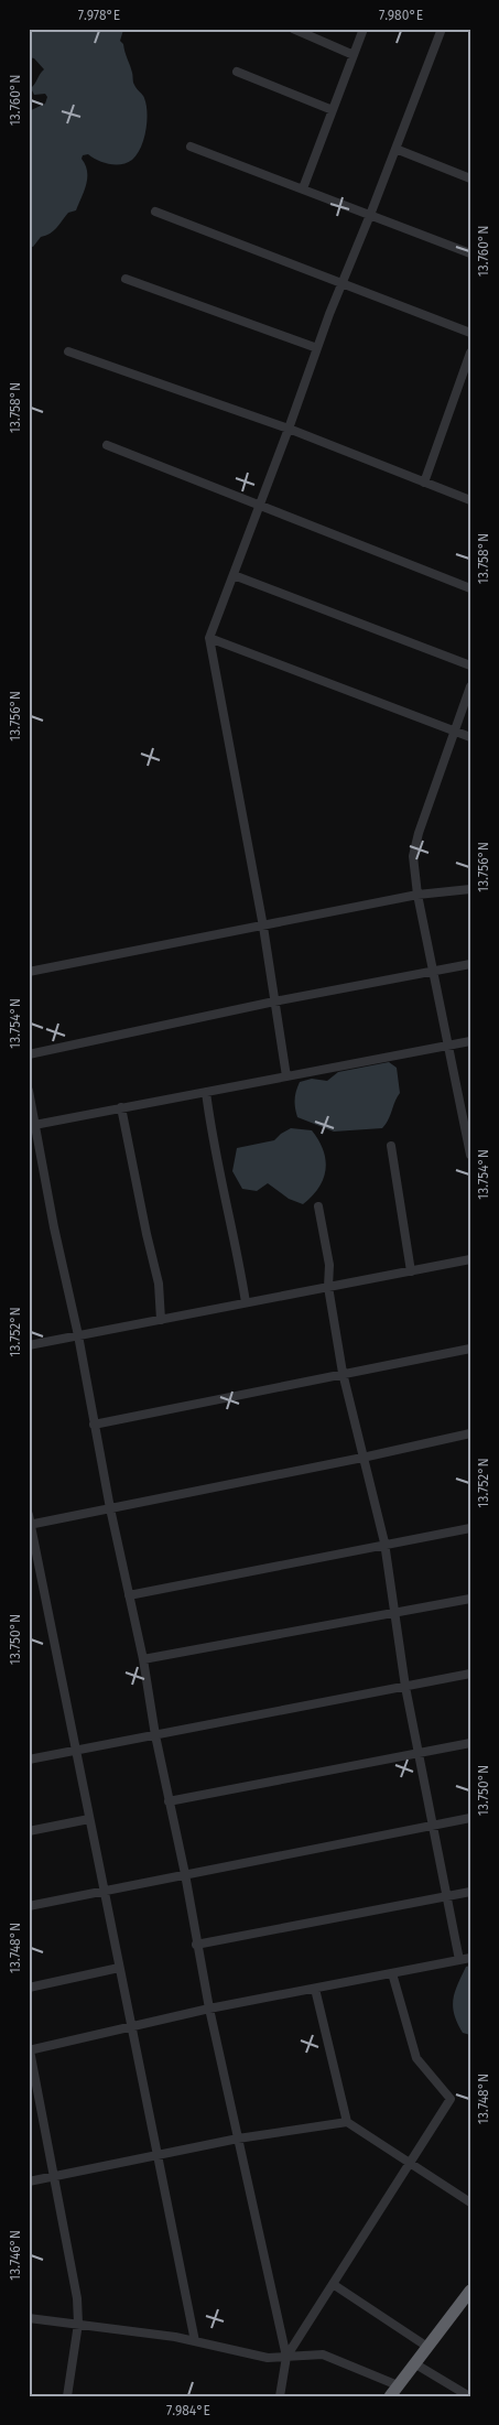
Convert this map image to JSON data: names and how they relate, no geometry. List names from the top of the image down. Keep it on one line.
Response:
{"coordinates":["7.978°E","7.980°E","13.760°N","13.758°N","13.756°N","13.754°N","13.752°N","13.750°N","13.748°N","13.746°N","7.984°E"]}
